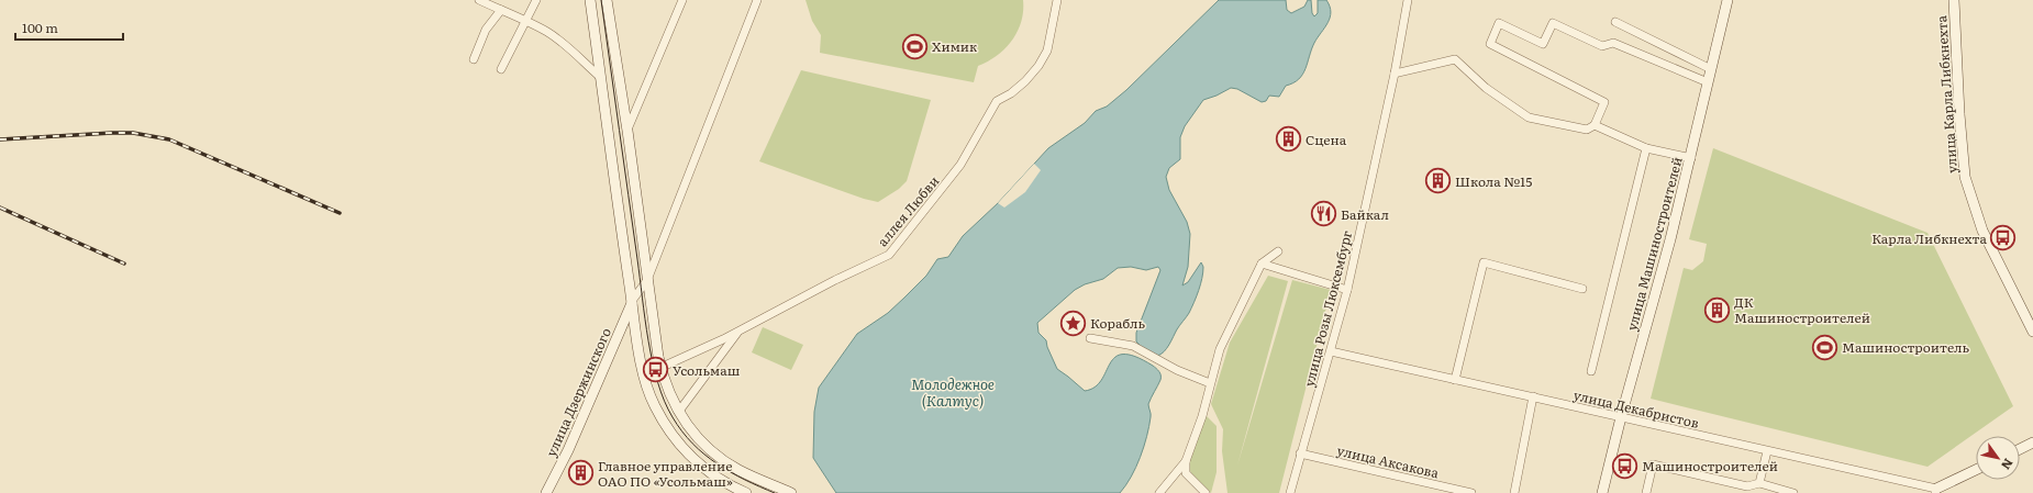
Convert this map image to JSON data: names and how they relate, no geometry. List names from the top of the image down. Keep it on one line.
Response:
{"streets":{"main road":["улица Карла Либкнехта","улица Машиностроителей","улица Дзержинского"],"street":["аллея Любви","улица Розы Люксембург","улица Декабристов","улица Аксакова"]},"crossings":[["улица Машиностроителей","улица Декабристов"],["улица Розы Люксембург","улица Декабристов"],["улица Розы Люксембург","улица Аксакова"]],"water":["Молодежное (Калтус)"],"places":{"sports":["Химик","Машиностроитель"],"building":["Сцена","Школа №15","ДК Машиностроителей","Главное управление ОАО ПО «Усольмаш»"],"restaurant":["Байкал"],"bus stop":["Карла Либкнехта","Усольмаш","Машиностроителей"],"place":["Корабль"]},"scale_bar":"100 m","north":"bottom right"}
